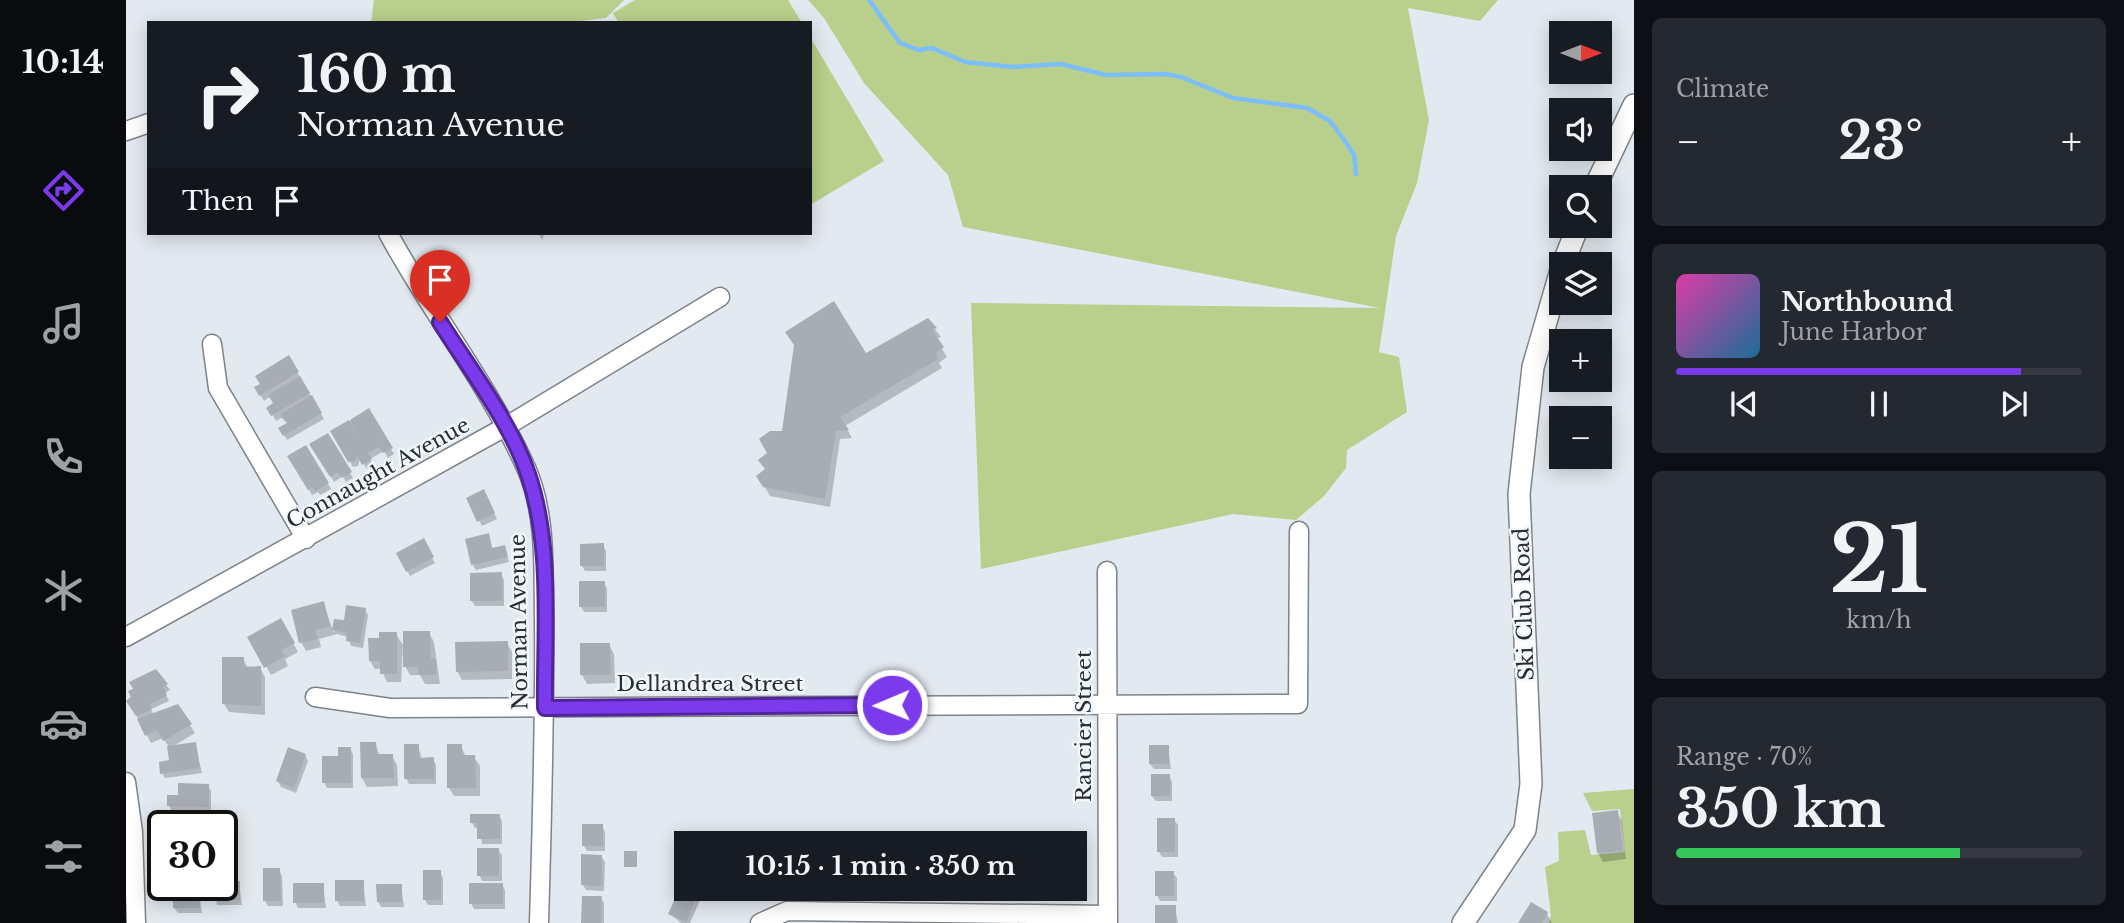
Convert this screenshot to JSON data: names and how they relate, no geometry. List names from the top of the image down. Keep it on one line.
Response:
{"streets":{"street":["Connaught Avenue","Ski Club Road","Norman Avenue","Dellandrea Street","Rancier Street"]},"crossings":[["Connaught Avenue","Norman Avenue"],["Norman Avenue","Dellandrea Street"],["Dellandrea Street","Rancier Street"]],"north":"right","page":{"tabs":"10:14","tile":["Climate",["21","km/h"],["Range · 70%","350 km"]],"map_buttons":["+","−"],"turn":["160 m","Norman Avenue"],"heat":["−","23°","+"],"then":"Then","song":["Northbound","June Harbor"],"limit":"30","trip":"10:15 · 1 min · 350 m"}}
